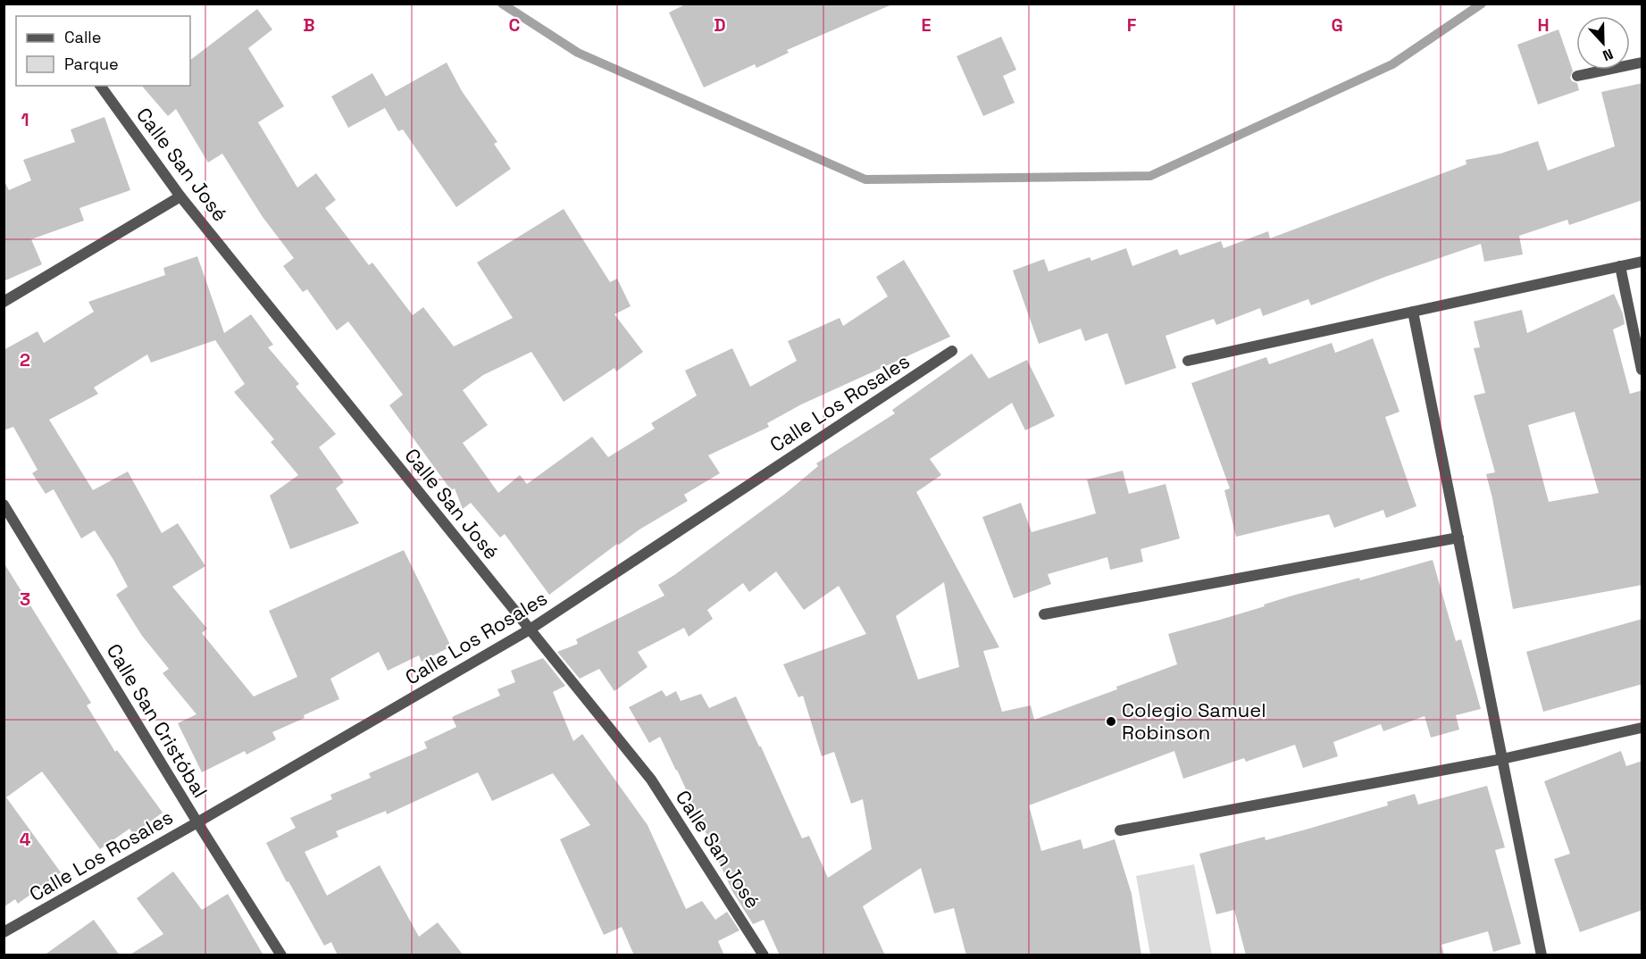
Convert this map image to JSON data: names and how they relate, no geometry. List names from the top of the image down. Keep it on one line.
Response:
{"streets":{"street":["Calle San José","Calle Los Rosales","Calle San Cristóbal"]},"crossings":[["Calle San José","Calle Los Rosales"],["Calle Los Rosales","Calle San Cristóbal"]],"places":["Colegio Samuel Robinson"],"legend":["Calle","Parque"],"north":"bottom","grid":{"columns":["B","C","D","E","F","G","H"],"rows":["1","2","3","4"]}}
